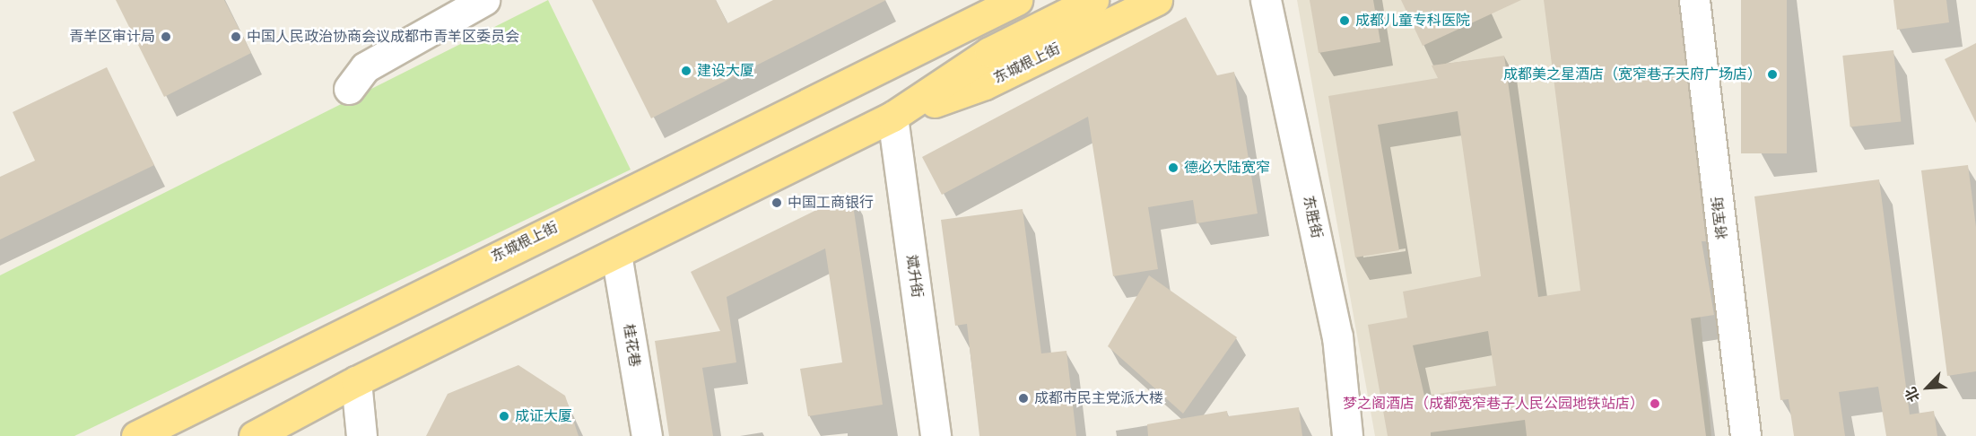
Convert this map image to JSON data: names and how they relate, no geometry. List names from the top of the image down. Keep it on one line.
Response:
{"streets":{"main road":["东城根上街"],"street":["东胜街","将军街","斌升街","桂花巷"]},"crossings":[["东城根上街","斌升街"],["东城根上街","桂花巷"]],"places":["成都儿童专科医院","青羊区审计局","中国人民政治协商会议成都市青羊区委员会","建设大厦","成都美之星酒店（宽窄巷子天府广场店）","德必大陆宽窄","中国工商银行","成都市民主党派大楼","梦之阁酒店（成都宽窄巷子人民公园地铁站店）","成证大厦"],"north":"bottom left"}
